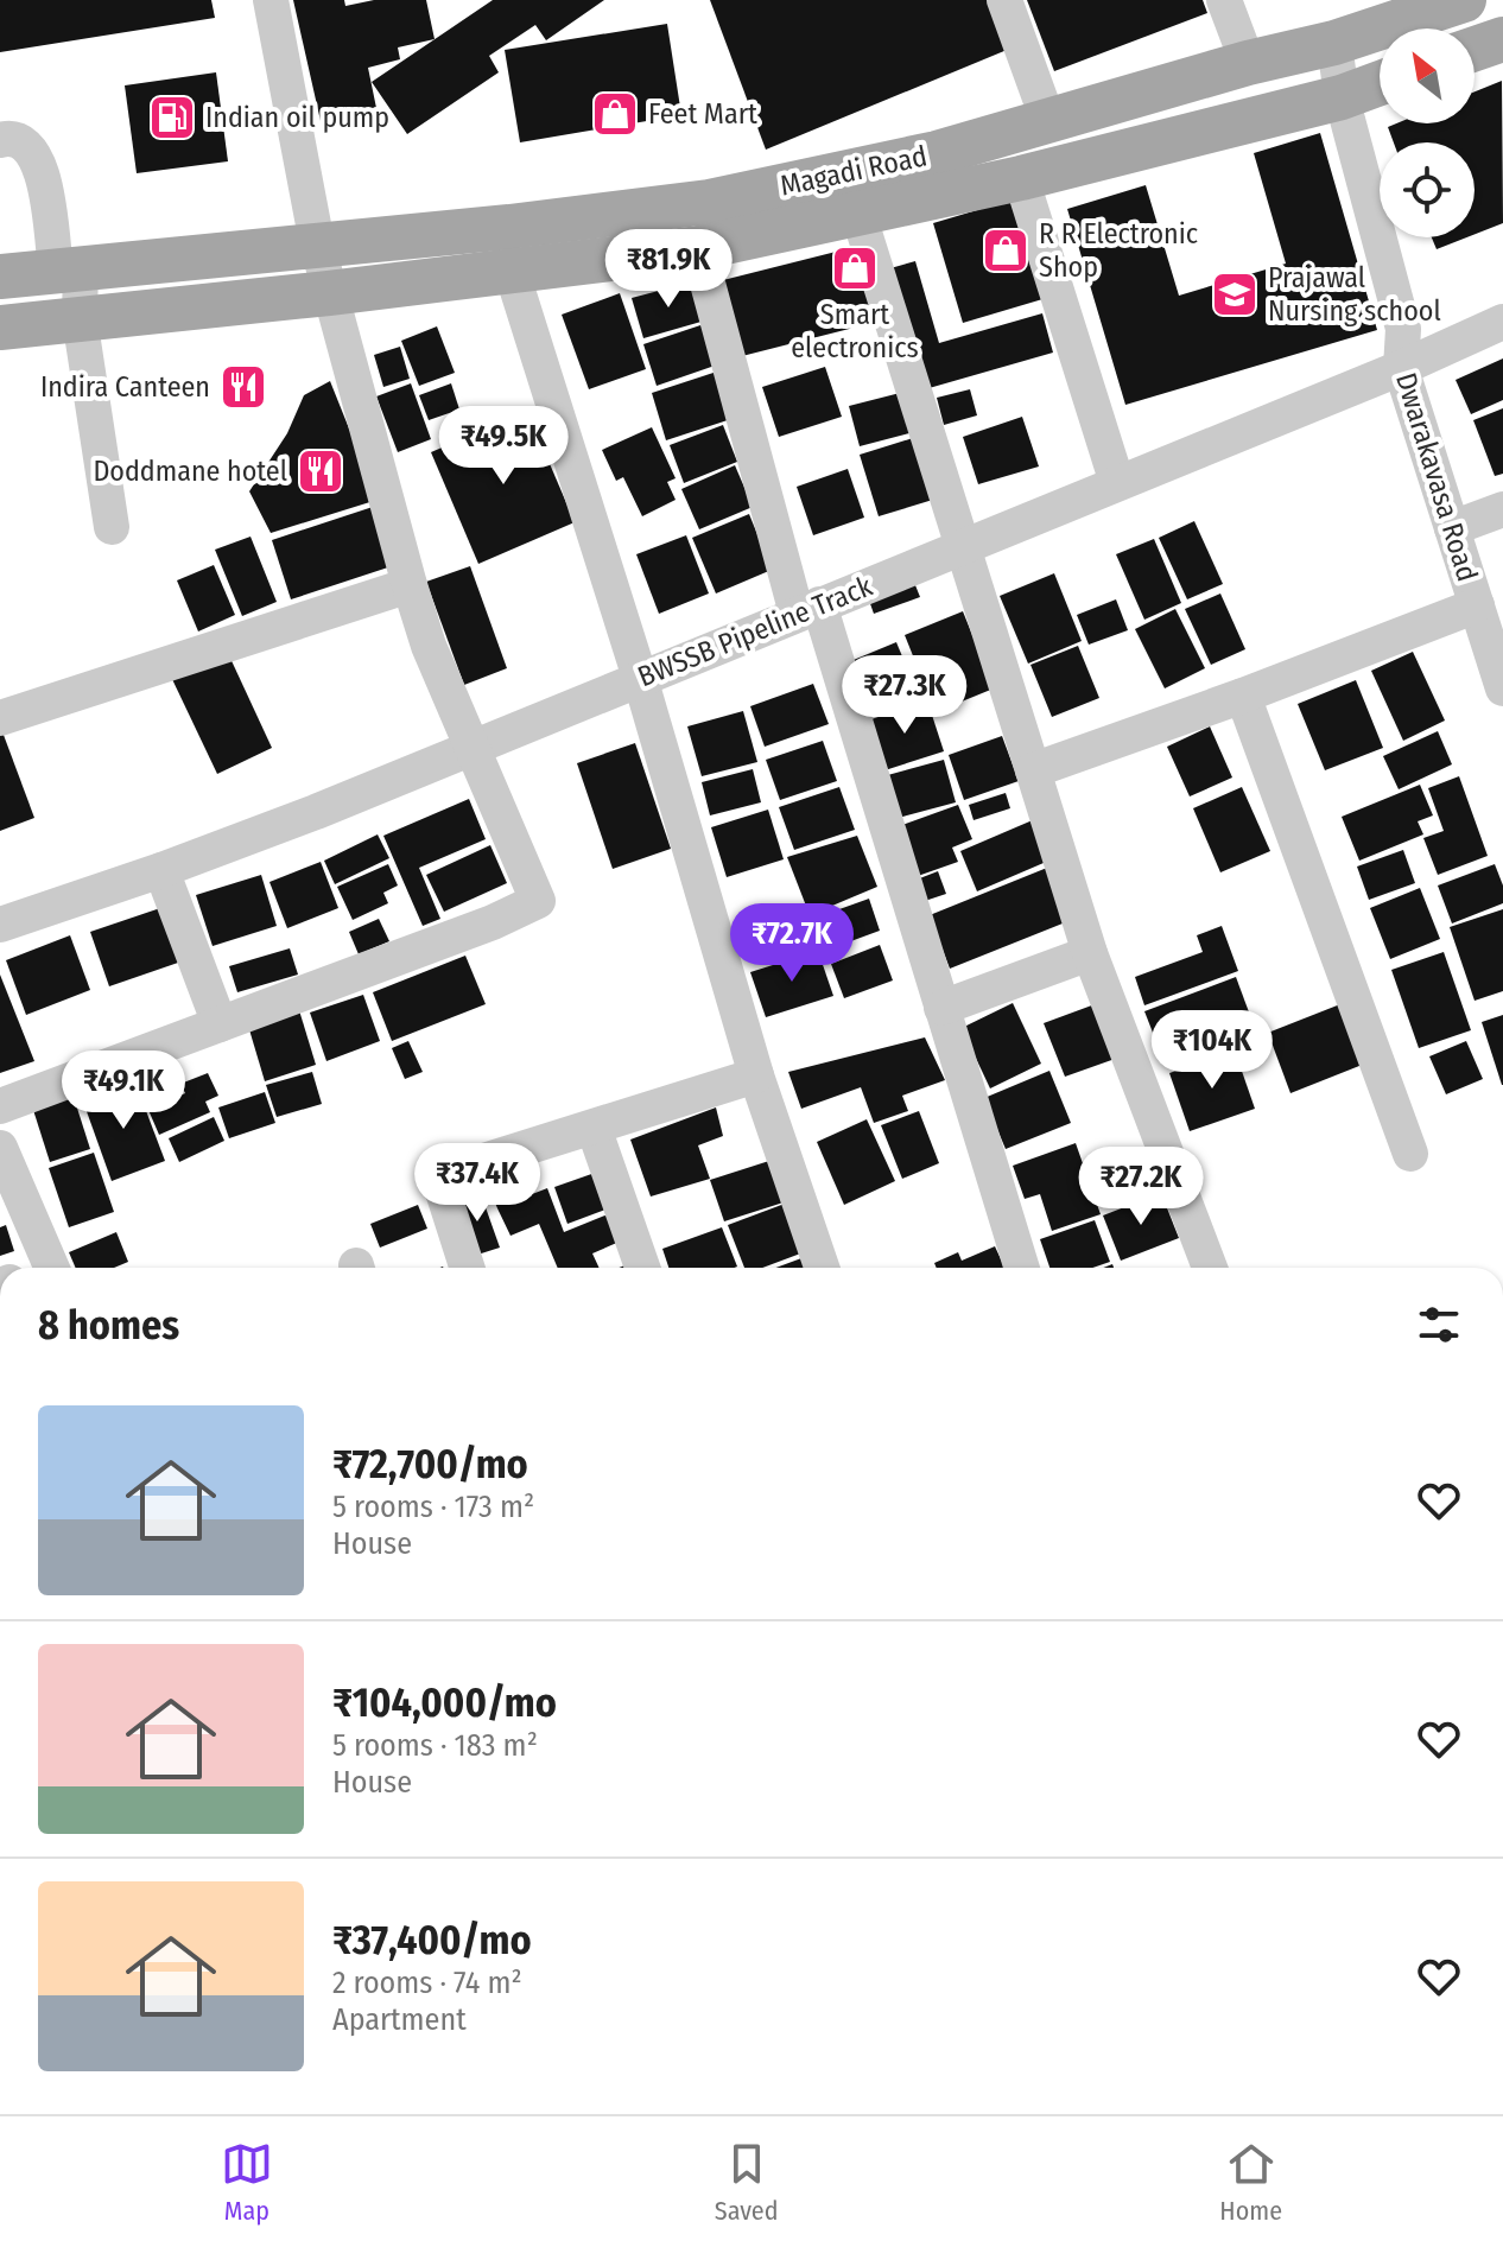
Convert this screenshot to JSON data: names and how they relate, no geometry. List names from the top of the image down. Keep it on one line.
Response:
{"streets":{"main road":["Magadi Road"],"street":["Dwarakavasa Road","BWSSB Pipeline Track"]},"crossings":[["Magadi Road","Dwarakavasa Road"],["Dwarakavasa Road","BWSSB Pipeline Track"]],"places":{"shop":["Feet Mart","R R Electronic Shop","Smart electronics"],"fuel station":["Indian oil pump"],"school or university":["Prajawal Nursing school"],"restaurant":["Indira Canteen","Doddmane hotel"]},"north":"top left","page":{"price":["₹81.9K","₹49.5K","₹27.3K","₹72.7K","₹104K","₹49.1K","₹37.4K","₹27.2K"],"heading":"8 homes","list":[{"name":"₹72,700/mo","note":"5 rooms · 173 m² · House"},{"name":"₹104,000/mo","note":"5 rooms · 183 m² · House"},{"name":"₹37,400/mo","note":"2 rooms · 74 m² · Apartment"}],"tabs":["Map","Saved","Home"]}}
